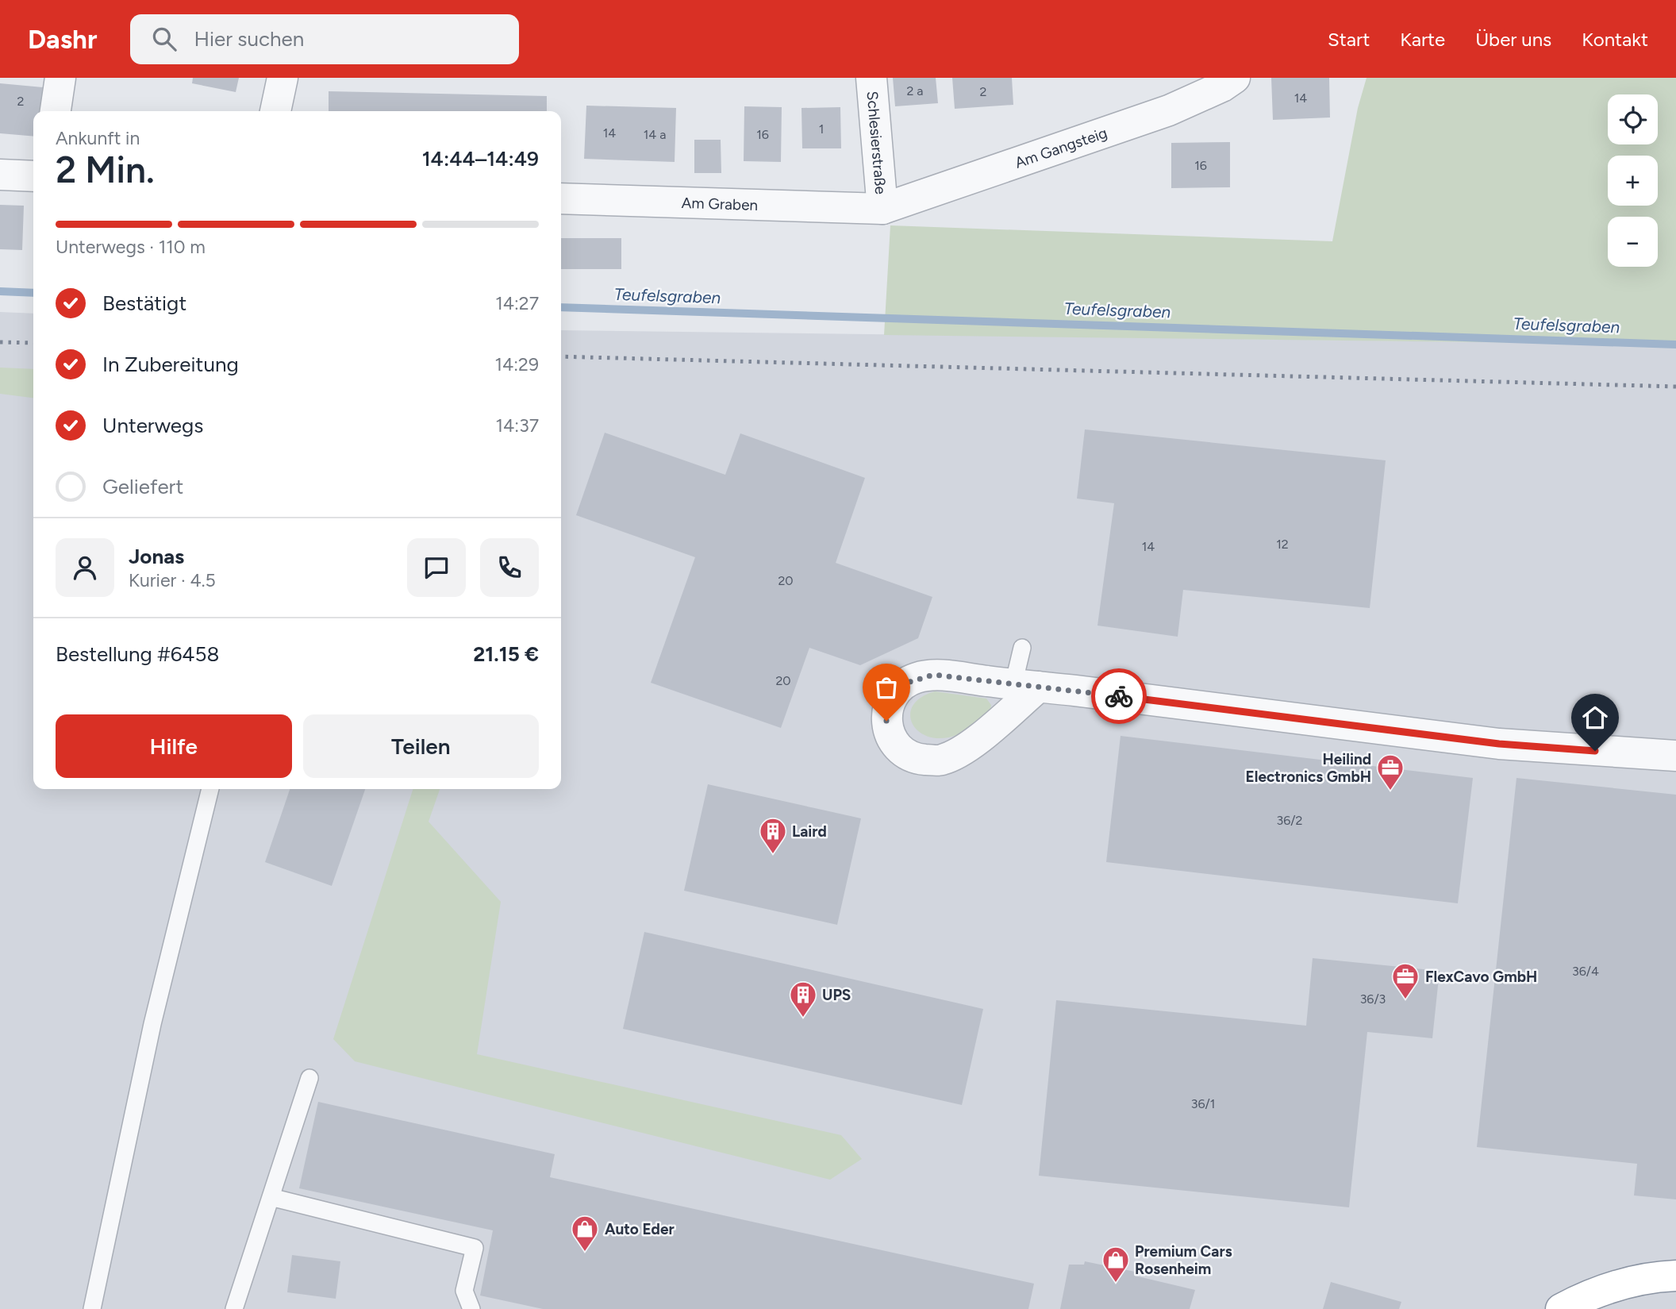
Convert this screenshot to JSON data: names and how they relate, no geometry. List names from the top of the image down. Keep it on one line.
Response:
{"streets":{"street":["Schlesierstraße","Am Gangsteig","Am Graben"]},"crossings":[["Schlesierstraße","Am Gangsteig"],["Schlesierstraße","Am Graben"],["Am Gangsteig","Am Graben"]],"water":["Teufelsgraben"],"places":{"office":["Heilind Electronics GmbH","FlexCavo GmbH"],"building":["Laird","UPS"],"shop":["Auto Eder","Premium Cars Rosenheim"]},"house_numbers":["2 a","2","14","2","1","14","14 a","16","16","12","14","20","20","36/2","36/4","36/3","36/1"],"page":{"header":"Dashr","search":"Hier suchen","nav":["Start","Karte","Über uns","Kontakt"],"map_buttons":["+","−"],"heading":["2 Min.","Ankunft in","14:44–14:49"],"panel":["Jonas","Kurier · 4.5","Bestellung #6458","21.15 €"],"bar":"Unterwegs · 110 m","list":[["Bestätigt","14:27"],["In Zubereitung","14:29"],["Unterwegs","14:37"],"Geliefert"],"buttons":["Hilfe","Teilen"]}}
